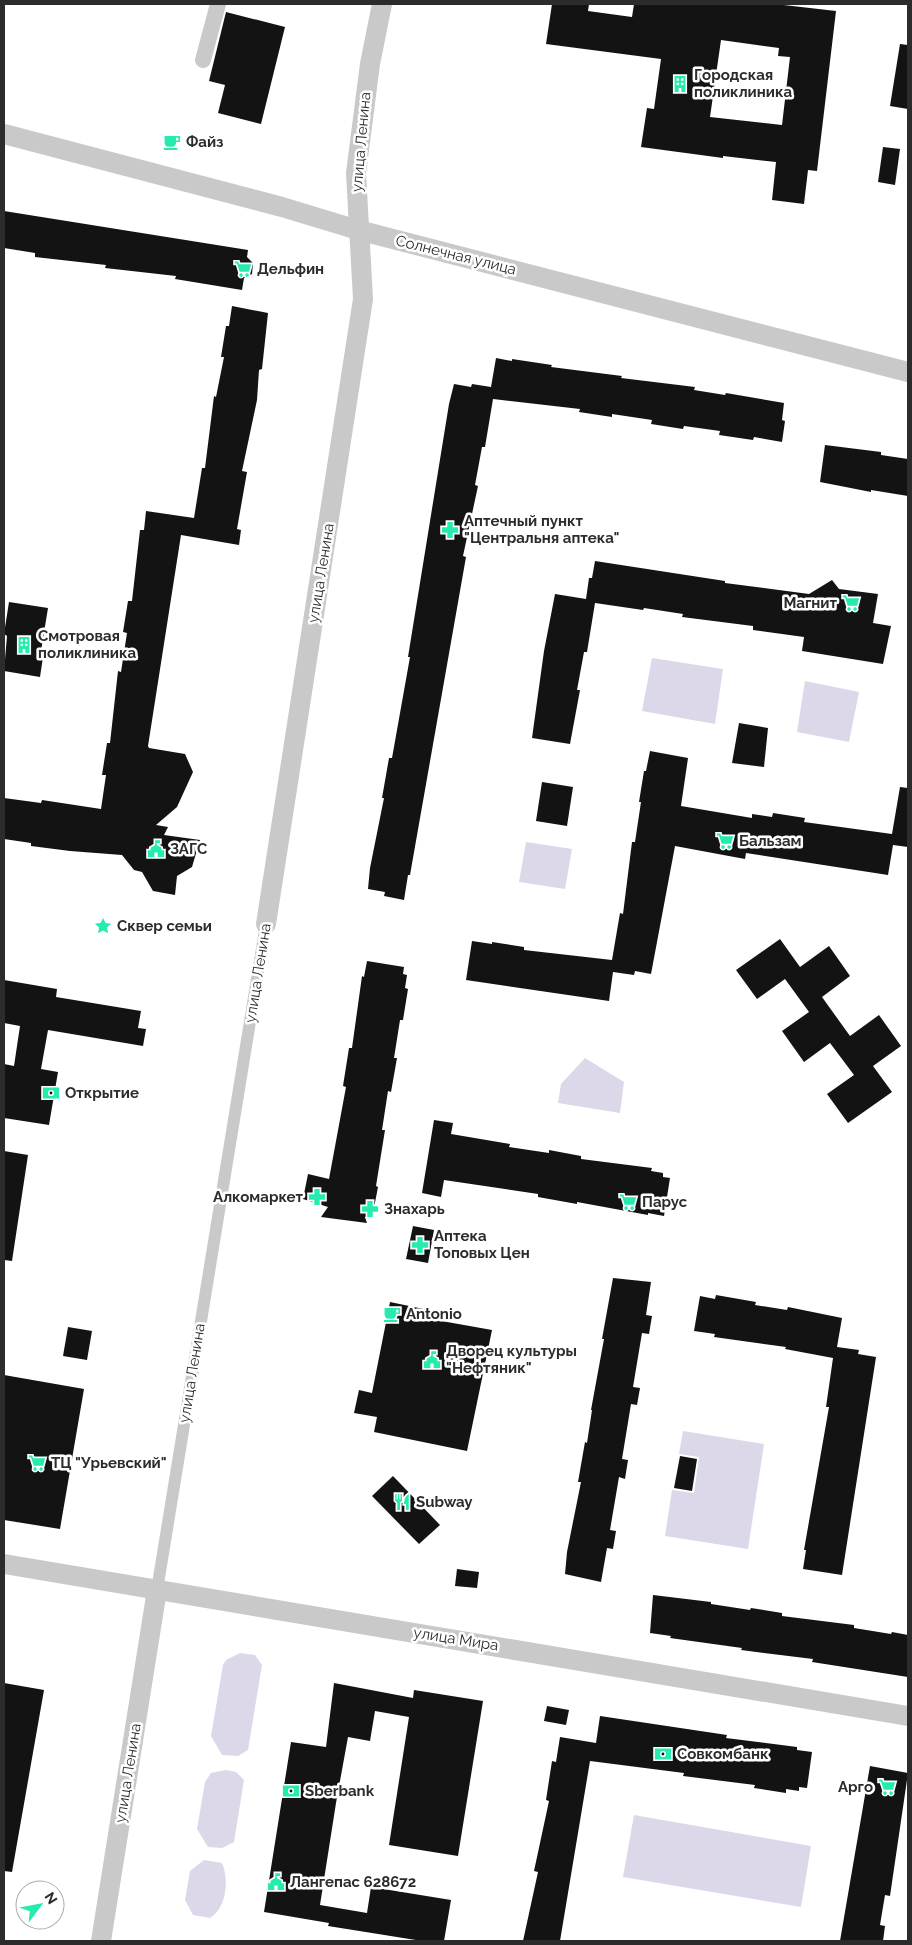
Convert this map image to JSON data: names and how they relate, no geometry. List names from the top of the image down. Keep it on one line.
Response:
{"streets":{"street":["улица Ленина","Солнечная улица","улица Мира"]},"crossings":[["улица Ленина","Солнечная улица"],["улица Ленина","улица Мира"]],"places":{"building":["Городская поликлиника","Смотровая поликлиника"],"cafe":["Файз","Antonio"],"supermarket":["Дельфин","Магнит","Бальзам","Парус","ТЦ \"Урьевский\"","Арго"],"pharmacy":["Аптечный пункт \"Центральня аптека\"","Алкомаркет","Знахарь","Аптека Топовых Цен"],"public building":["ЗАГС","Дворец культуры \"Нефтяник\"","Лангепас 628672"],"place":["Сквер семьи"],"bank":["Открытие","Совкомбанк","Sberbank"],"restaurant":["Subway"]},"north":"top right"}
